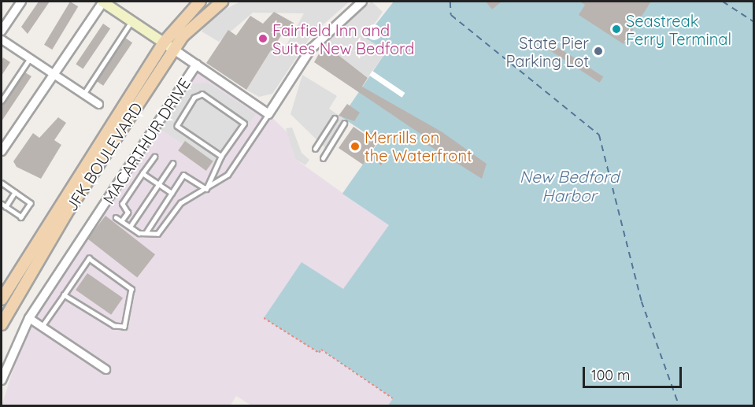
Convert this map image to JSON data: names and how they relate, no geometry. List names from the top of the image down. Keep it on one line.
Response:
{"streets":{"main road":["JFK BOULEVARD"],"street":["MACARTHUR DRIVE"]},"water":["New Bedford Harbor"],"places":["Seastreak Ferry Terminal","Fairfield Inn and Suites New Bedford","State Pier Parking Lot","Merrills on the Waterfront"],"scale_bar":"100 m"}
